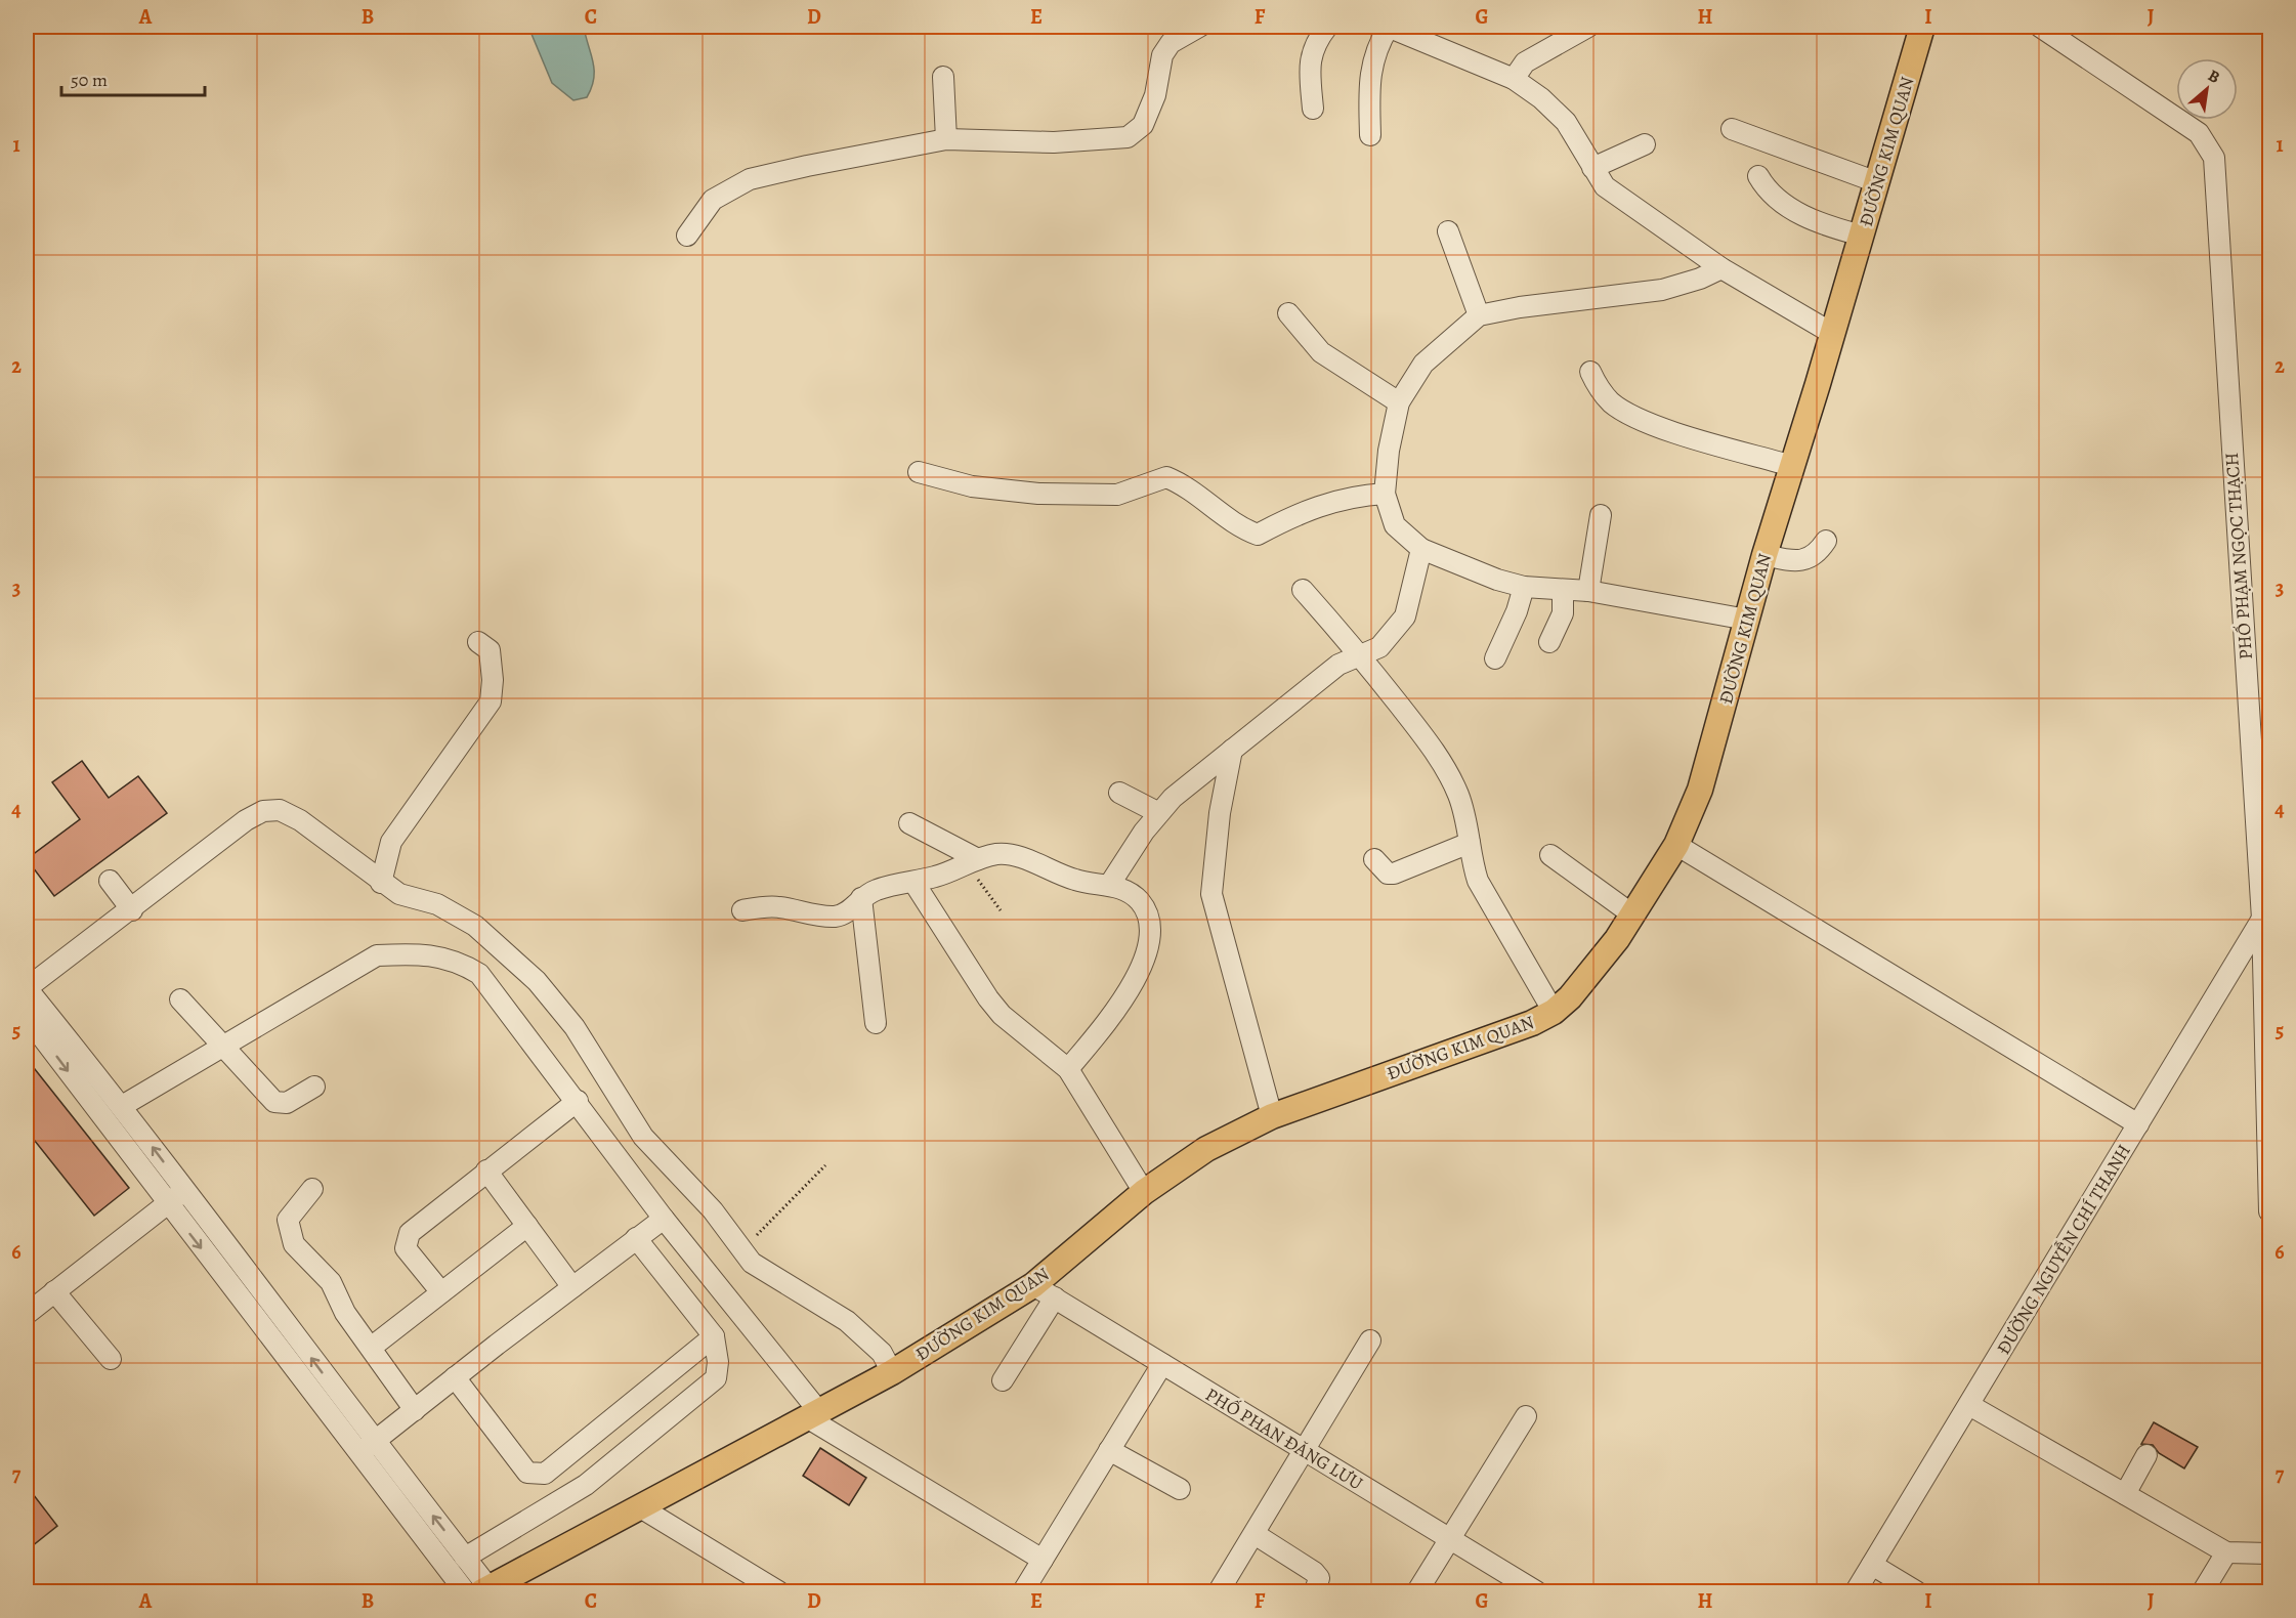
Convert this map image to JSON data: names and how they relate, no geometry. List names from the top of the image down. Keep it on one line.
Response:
{"streets":{"main road":["ĐƯỜNG KIM QUAN"],"street":["PHỐ PHẠM NGỌC THẠCH","ĐƯỜNG NGUYỄN CHÍ THANH","PHỐ PHAN ĐĂNG LƯU"]},"crossings":[["ĐƯỜNG KIM QUAN","PHỐ PHAN ĐĂNG LƯU"],["PHỐ PHẠM NGỌC THẠCH","ĐƯỜNG NGUYỄN CHÍ THANH"]],"scale_bar":"50 m","north":"top right","grid":{"columns":["A","B","C","D","E","F","G","H","I","J"],"rows":["1","2","3","4","5","6","7"]}}
